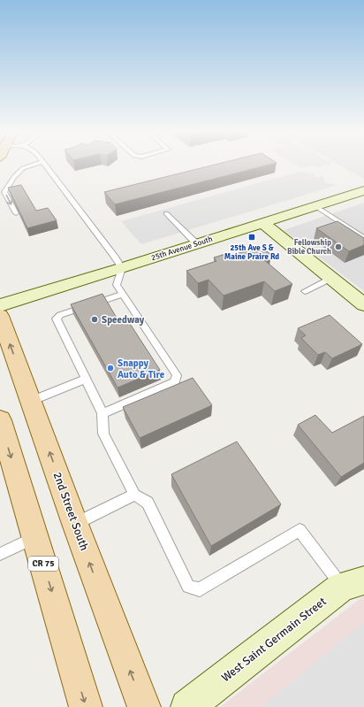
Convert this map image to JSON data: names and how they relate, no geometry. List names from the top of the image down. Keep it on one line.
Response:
{"streets":{"main road":["2nd Street South","CR 75"],"street":["25th Avenue South","West Saint Germain Street"]},"places":{"transit":["25th Ave S & Maine Praire Rd"],"other":["Fellowship Bible Church","Speedway","Snappy Auto & Tire"]}}
